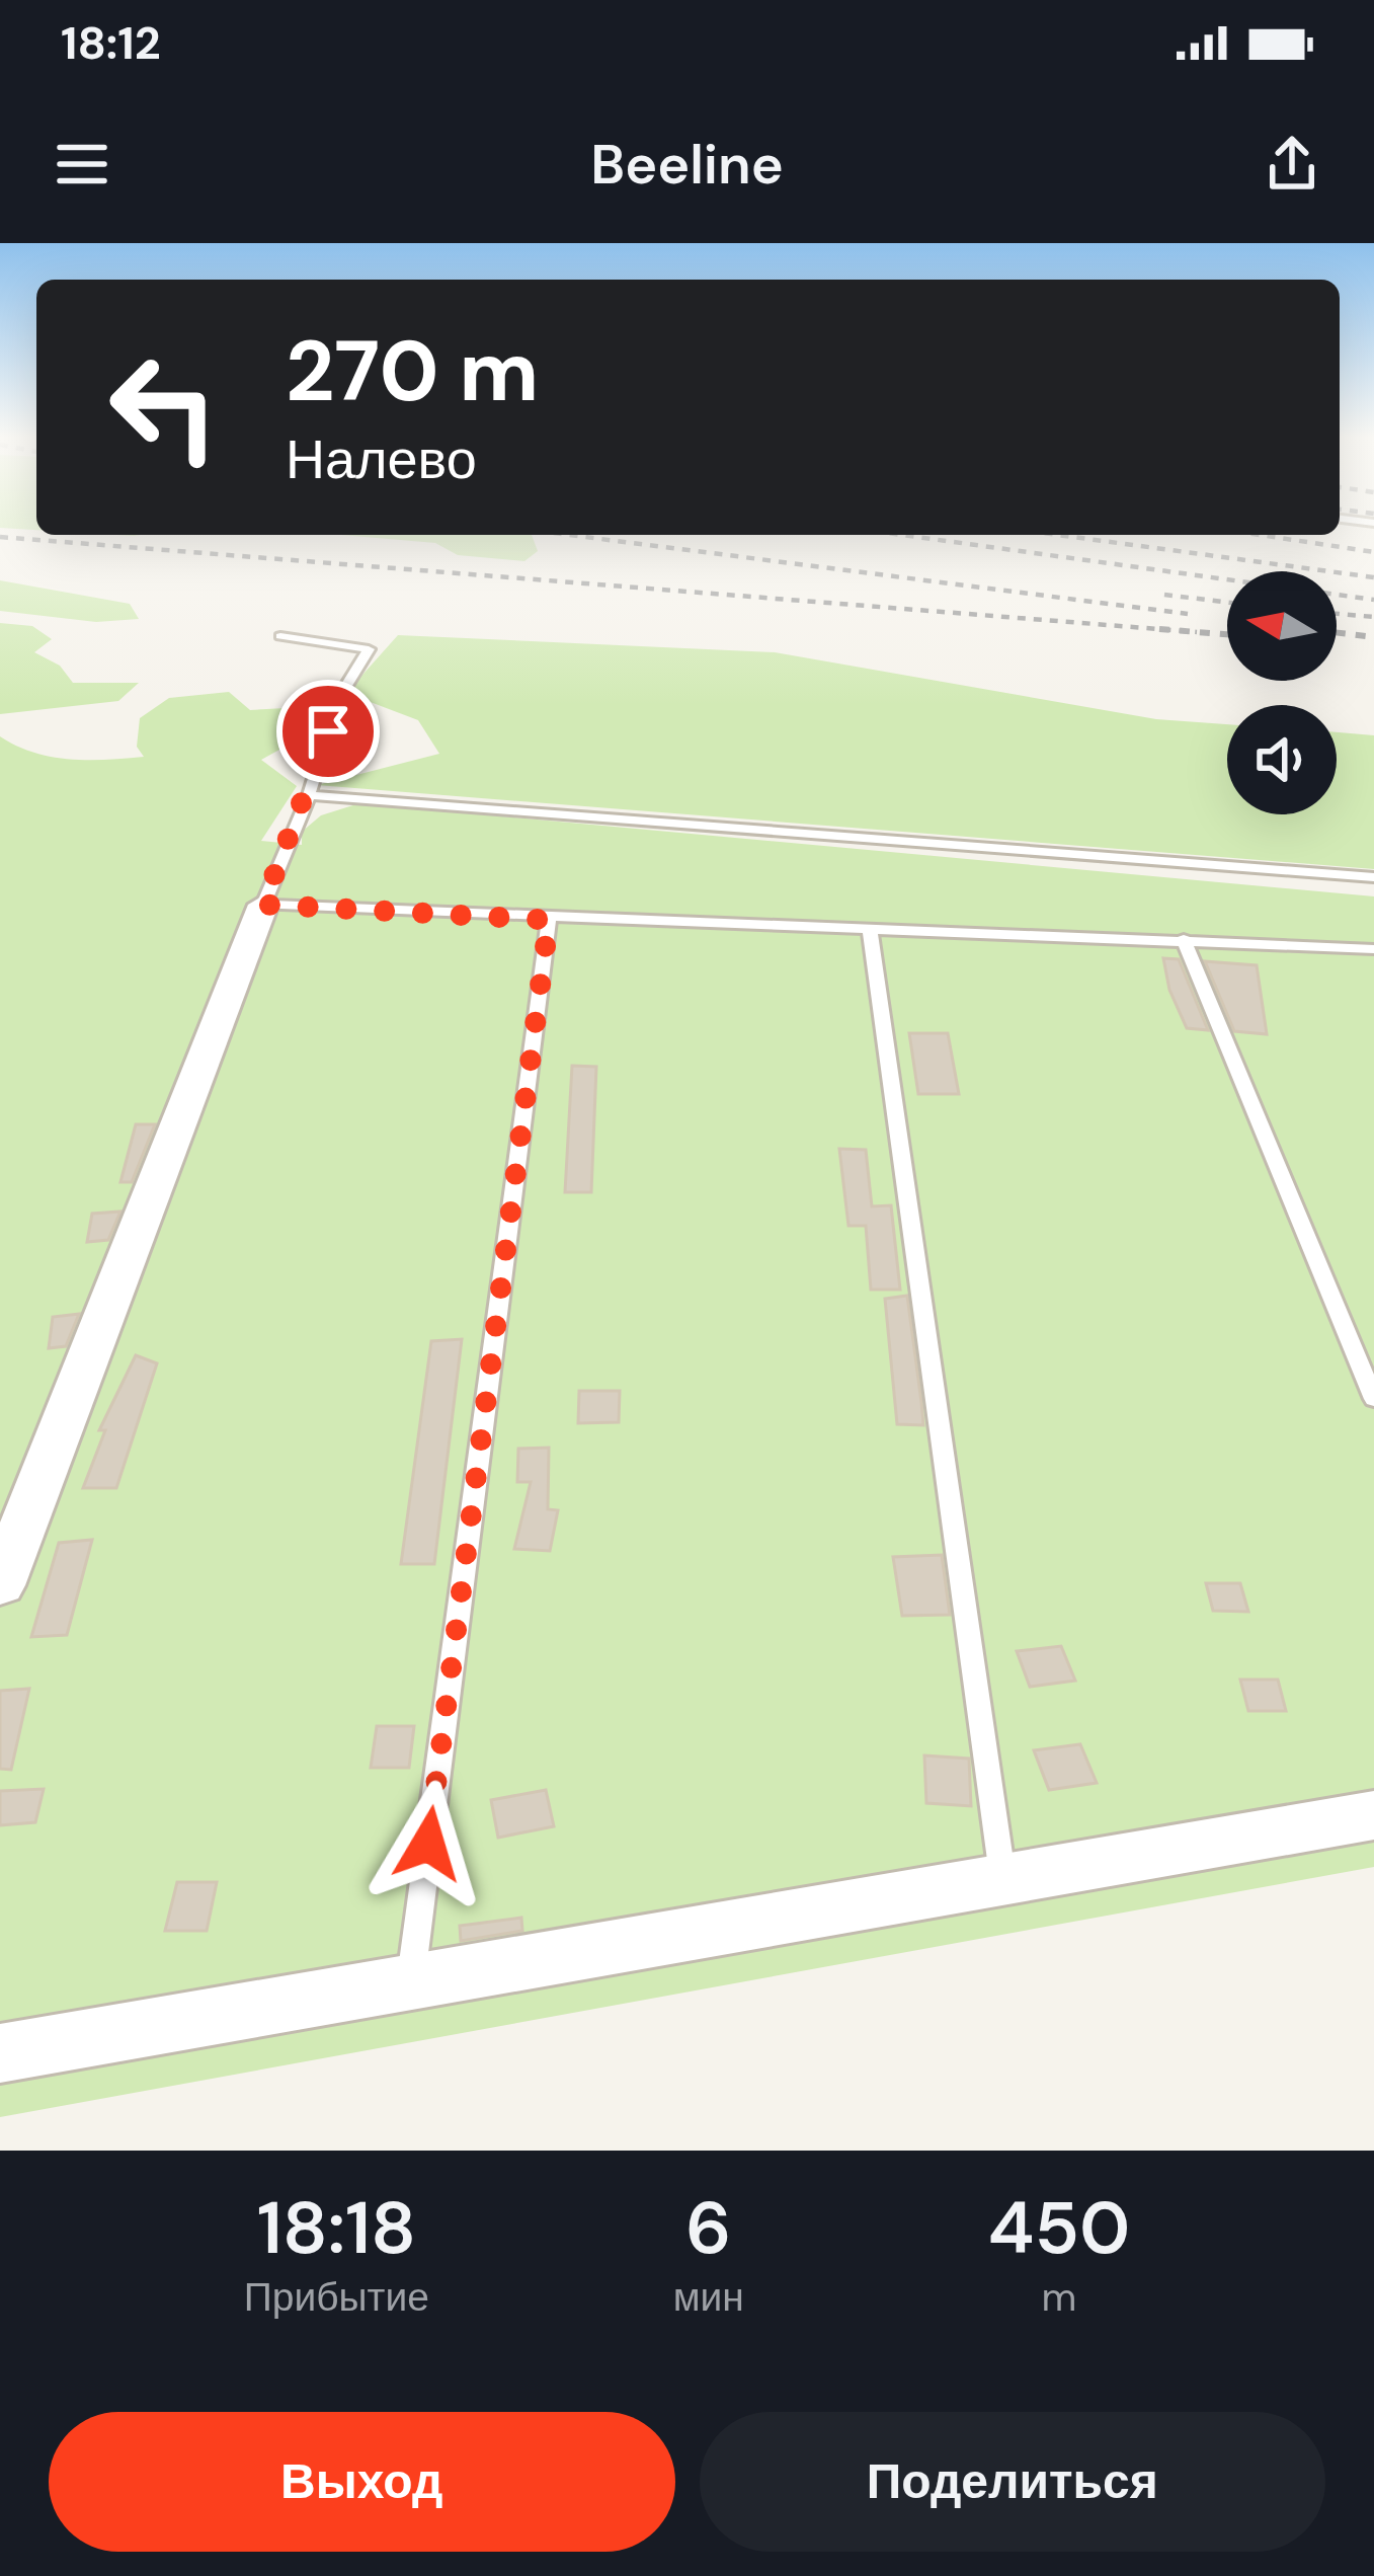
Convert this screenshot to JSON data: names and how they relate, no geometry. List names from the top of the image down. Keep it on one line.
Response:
{"north":"left","page":{"status":"18:12","header":"Beeline","turn":["270 m","Налево"],"eta":["18:18","Прибытие","6","мин","450","m"],"buttons":["Выход","Поделиться"]}}
